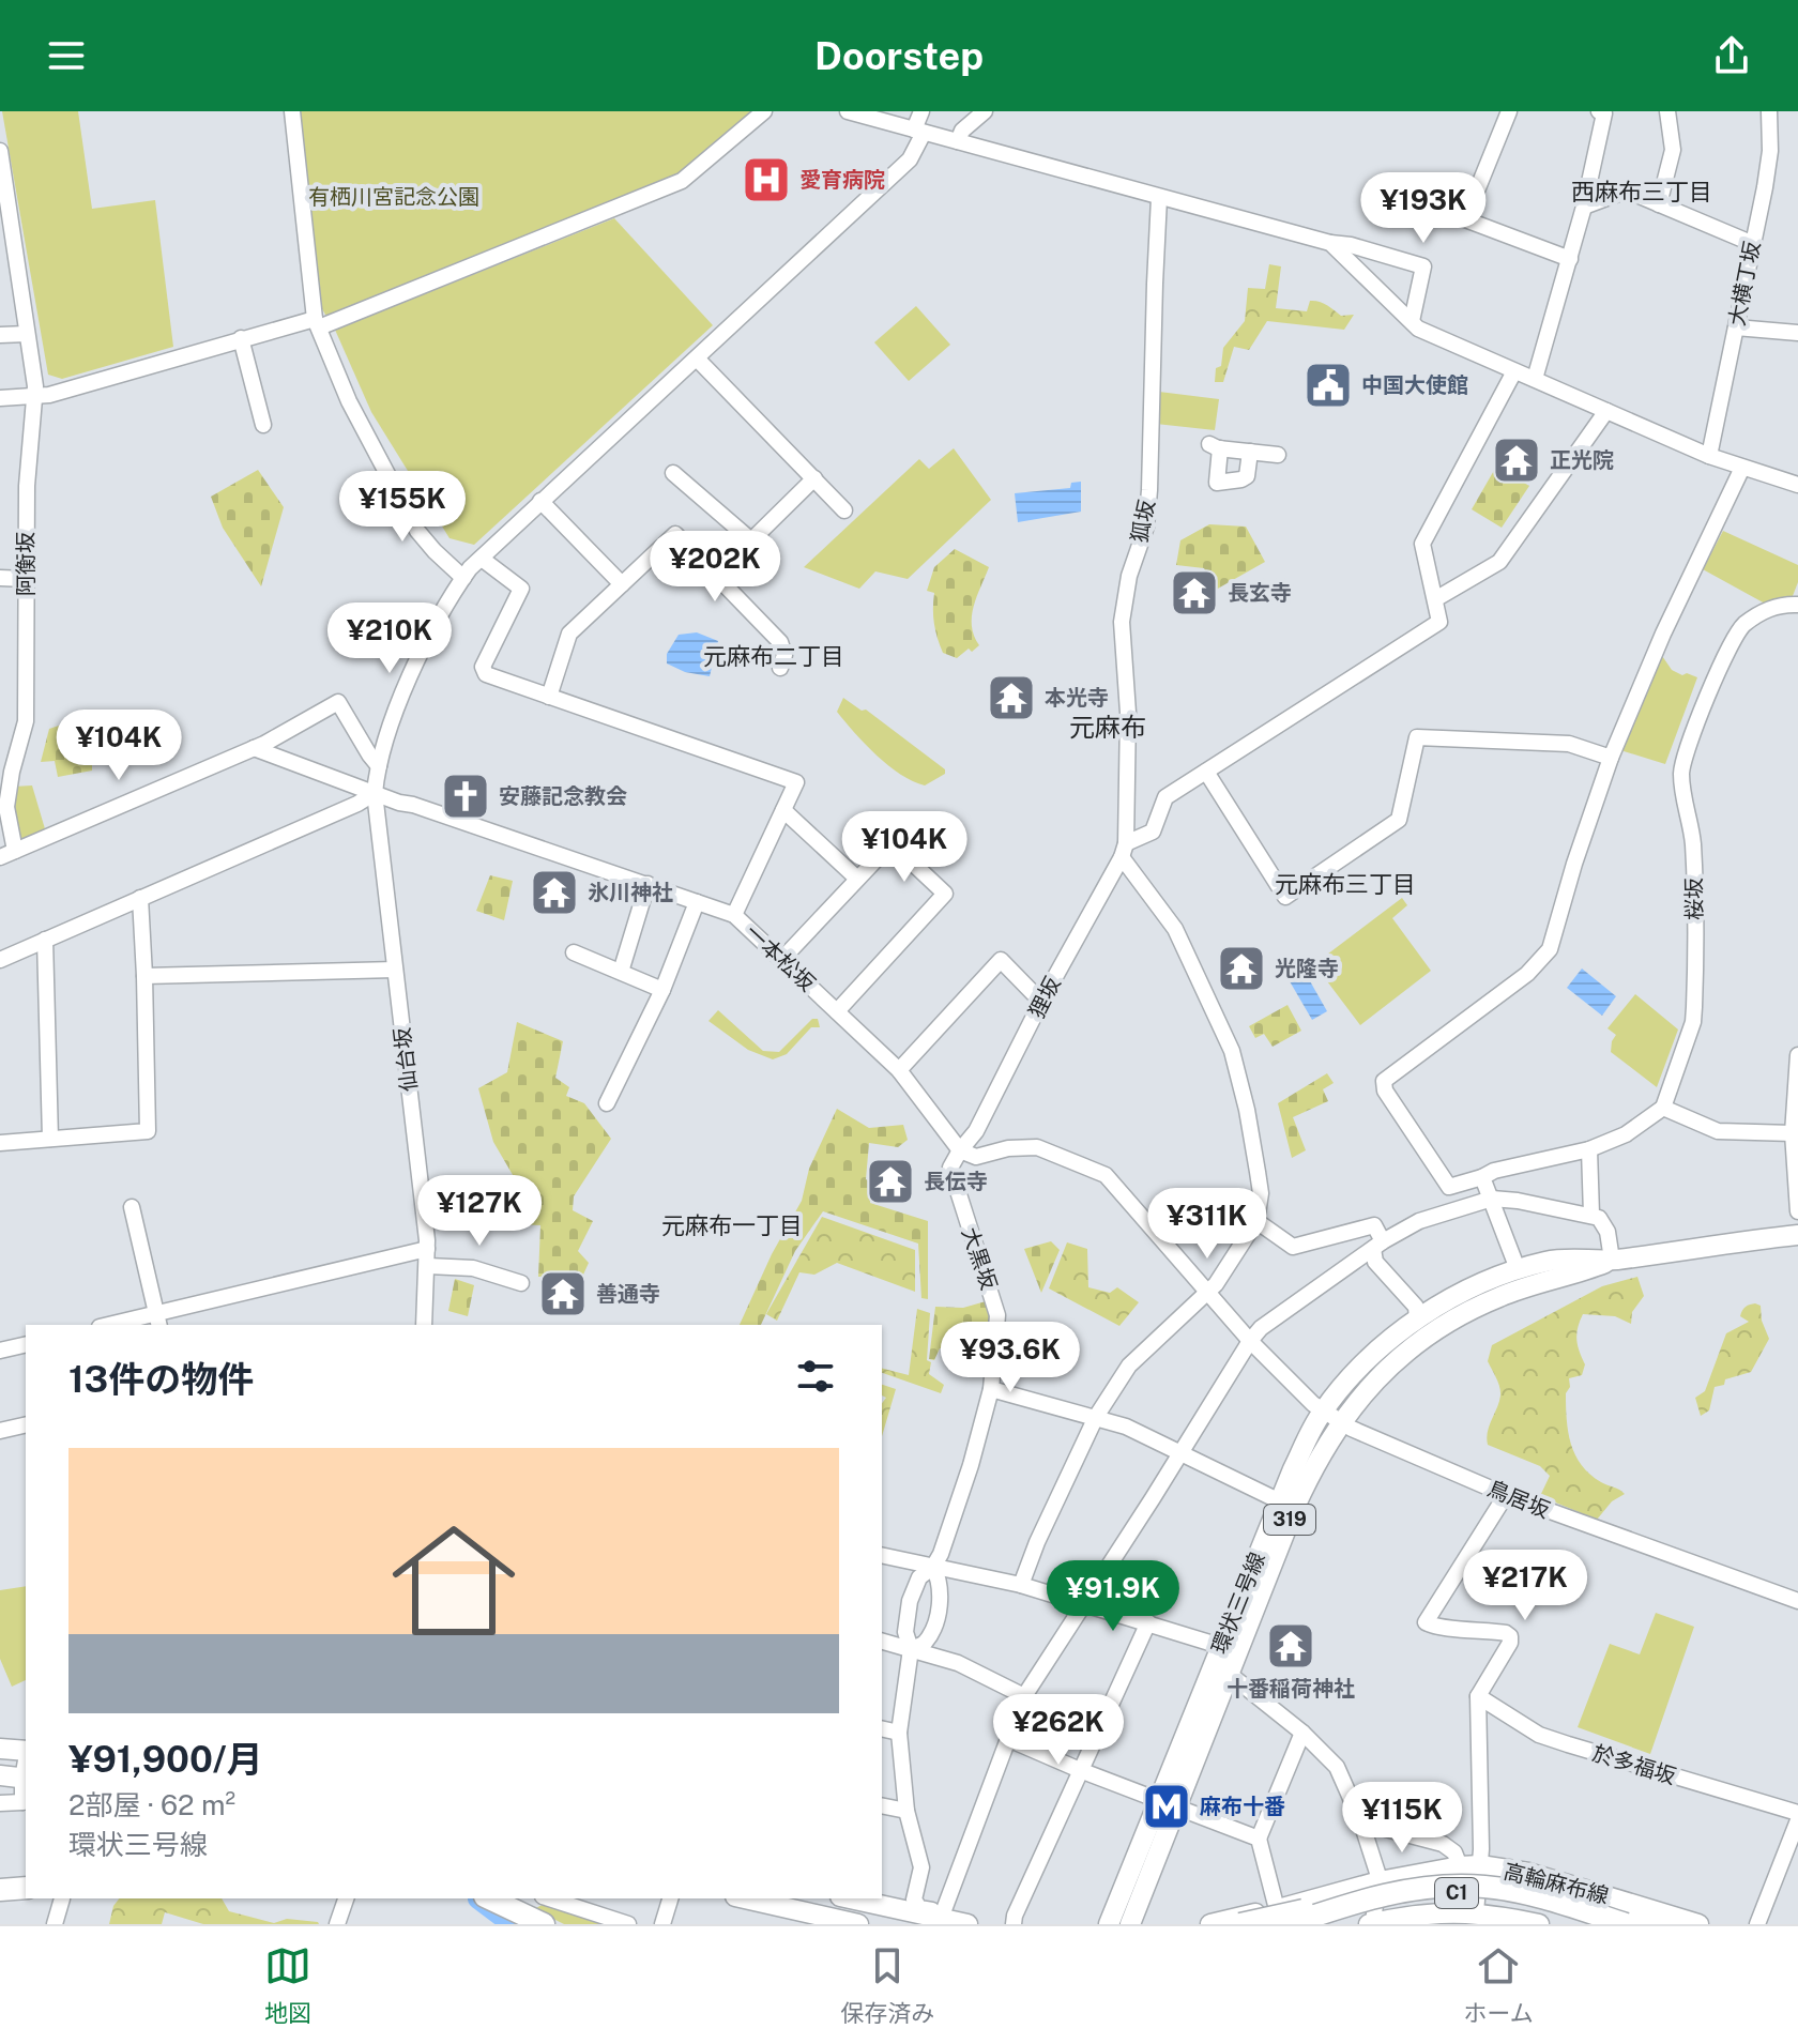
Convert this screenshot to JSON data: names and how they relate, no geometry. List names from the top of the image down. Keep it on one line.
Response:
{"streets":{"highway":["C1"],"main road":["319","環状三号線","高輪麻布線"],"street":["大横丁坂","狐坂","阿衡坂","桜坂","一本松坂","狸坂","仙台坂","大黒坂","鳥居坂","於多福坂"]},"crossings":[["狐坂","狸坂"],["一本松坂","狸坂"],["一本松坂","仙台坂"],["一本松坂","大黒坂"],["一本松坂","鳥居坂"],["狸坂","鳥居坂"],["鳥居坂","環状三号線"],["高輪麻布線","C1"]],"districts":["西麻布三丁目","元麻布二丁目","元麻布","元麻布三丁目","元麻布一丁目"],"parks":["有栖川宮記念公園"],"places":{"hospital":["愛育病院"],"public building":["中国大使館"],"temple":["正光院","長玄寺","本光寺","氷川神社","光隆寺","長伝寺","善通寺","十番稲荷神社"],"church":["安藤記念教会"],"metro station":["麻布十番"]},"page":{"header":"Doorstep","price":["¥193K","¥155K","¥202K","¥210K","¥104K","¥104K","¥127K","¥311K","¥93.6K","¥217K","¥91.9K","¥262K","¥115K"],"heading":"13件の物件","list":[{"name":"¥91,900/月","note":"2部屋 · 62 m² · 環状三号線"}],"tabs":["地図","保存済み","ホーム"]}}
